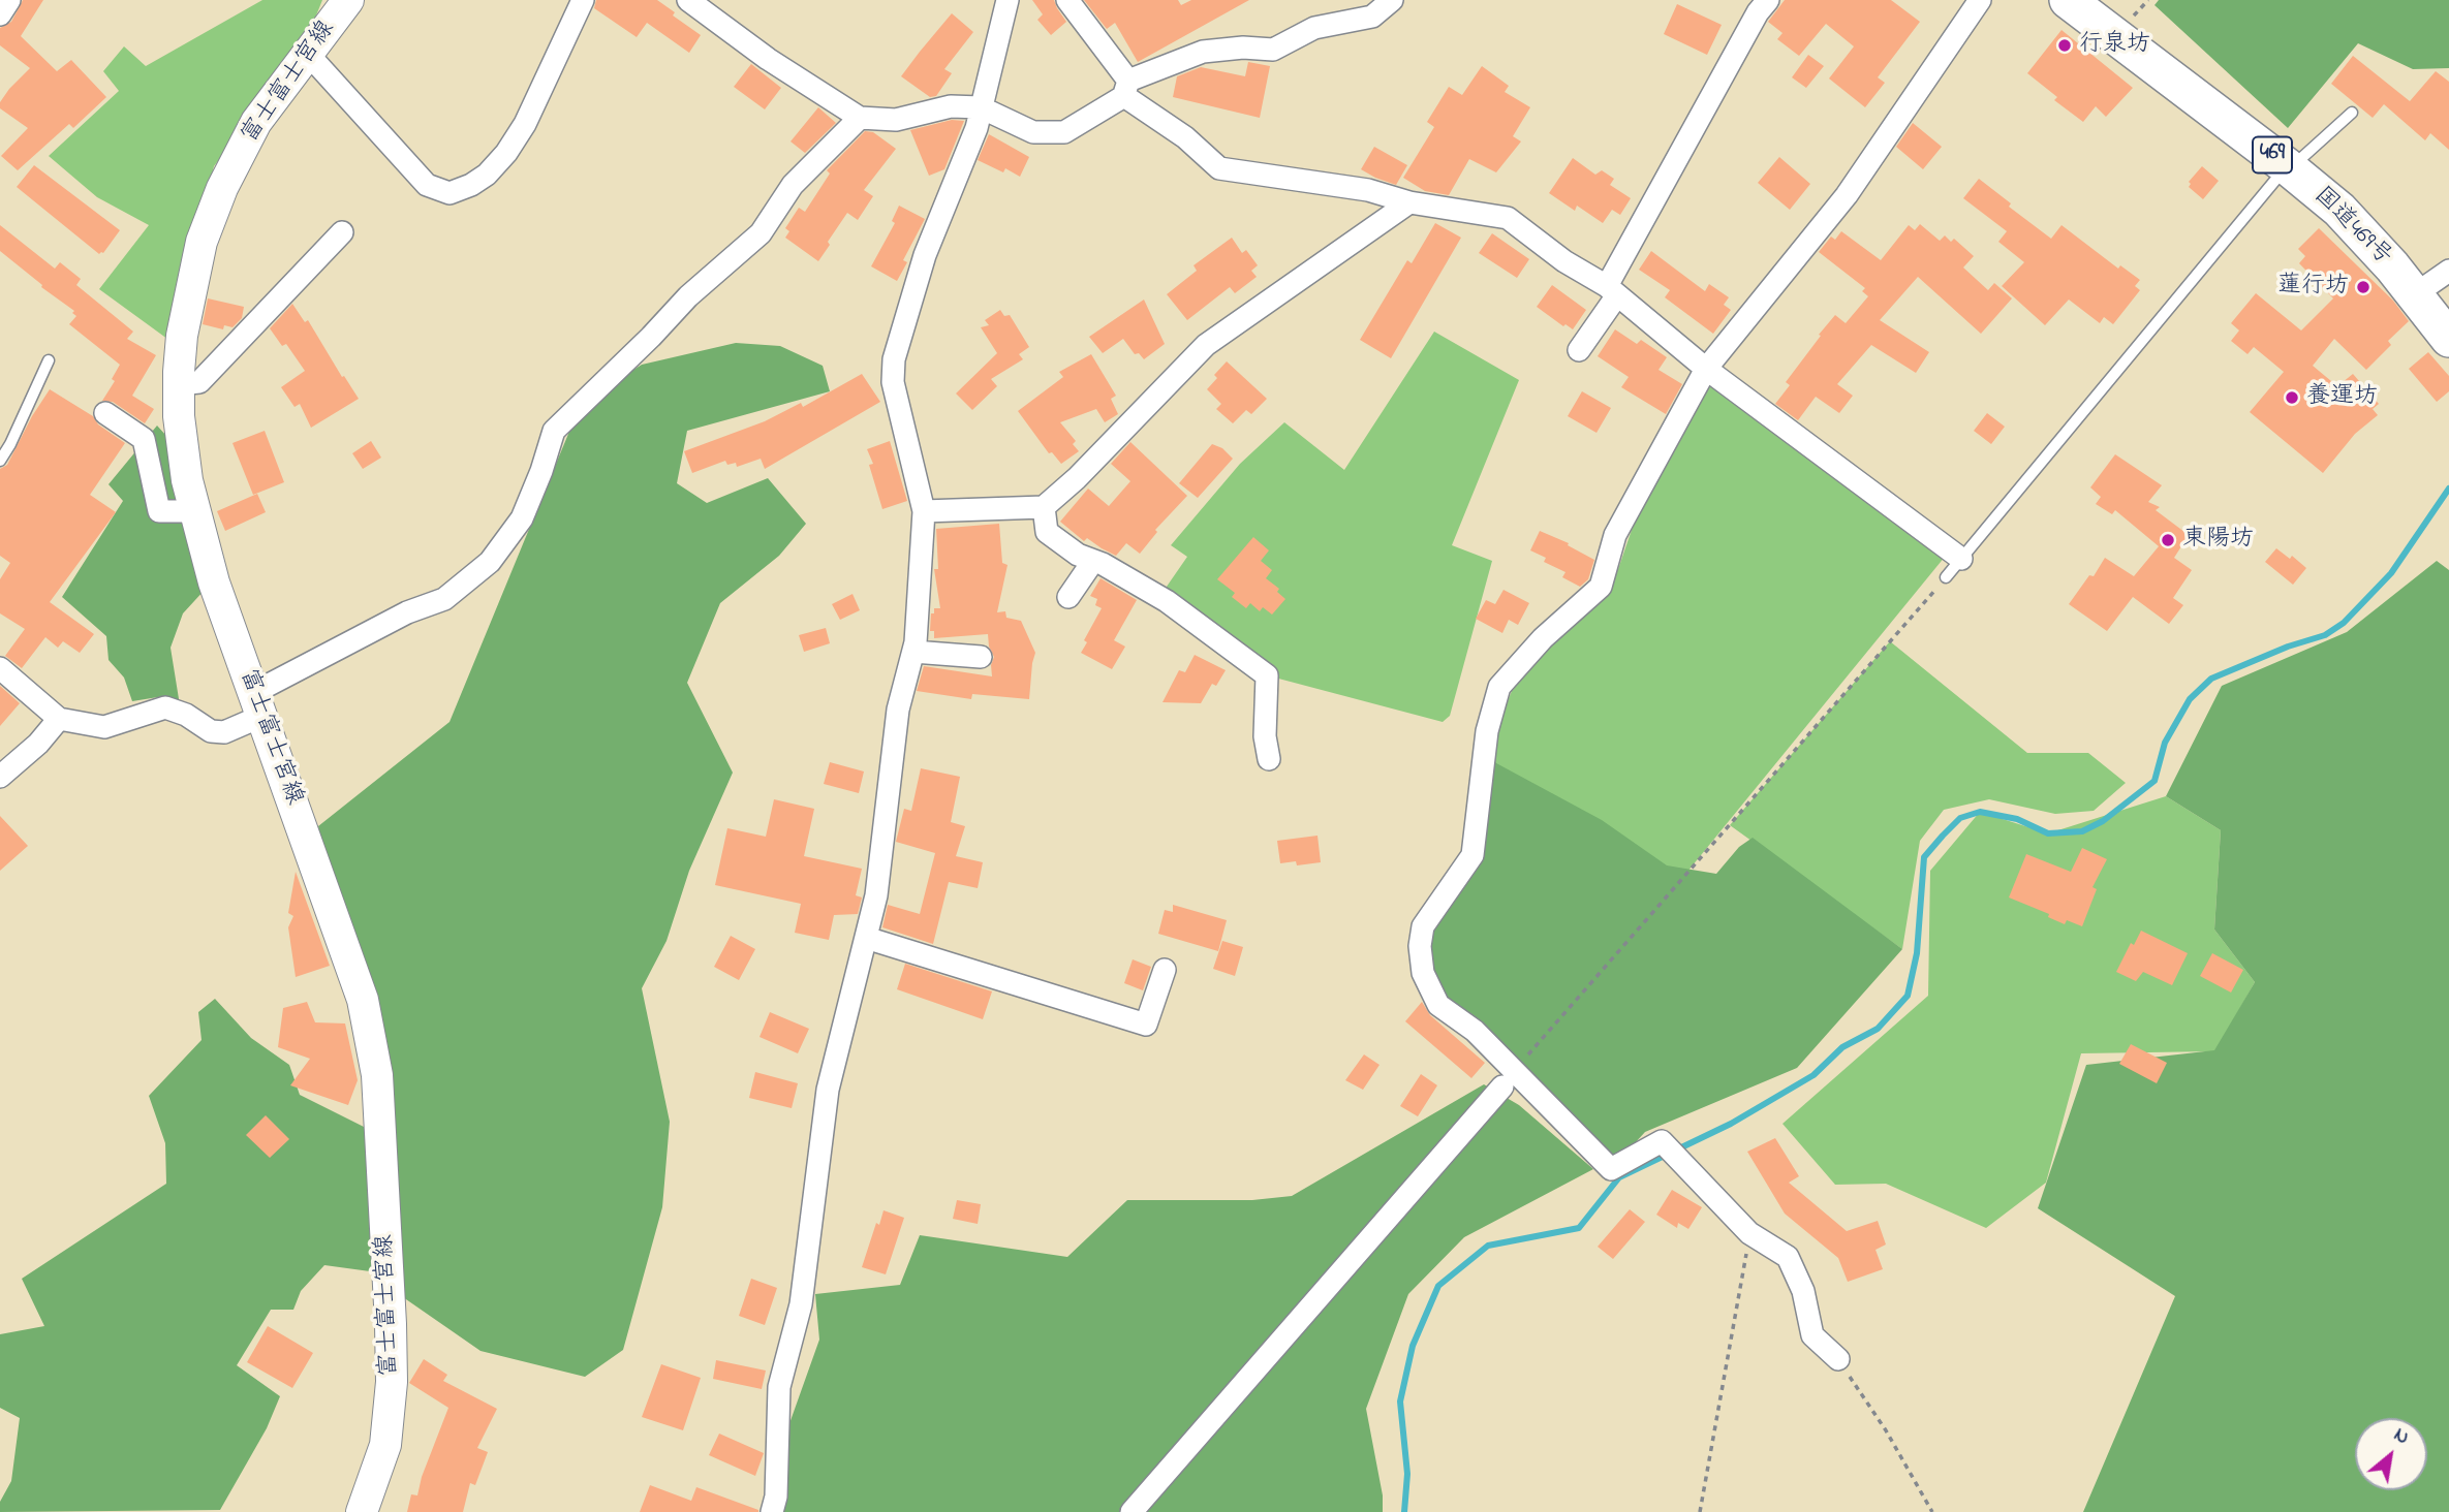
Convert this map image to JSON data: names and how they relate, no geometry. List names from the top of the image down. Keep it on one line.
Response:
{"streets":{"highway":["469","国道469号"],"main road":["富士富士宮線"]},"places":["行泉坊","蓮行坊","養運坊","東陽坊"],"north":"top right"}
